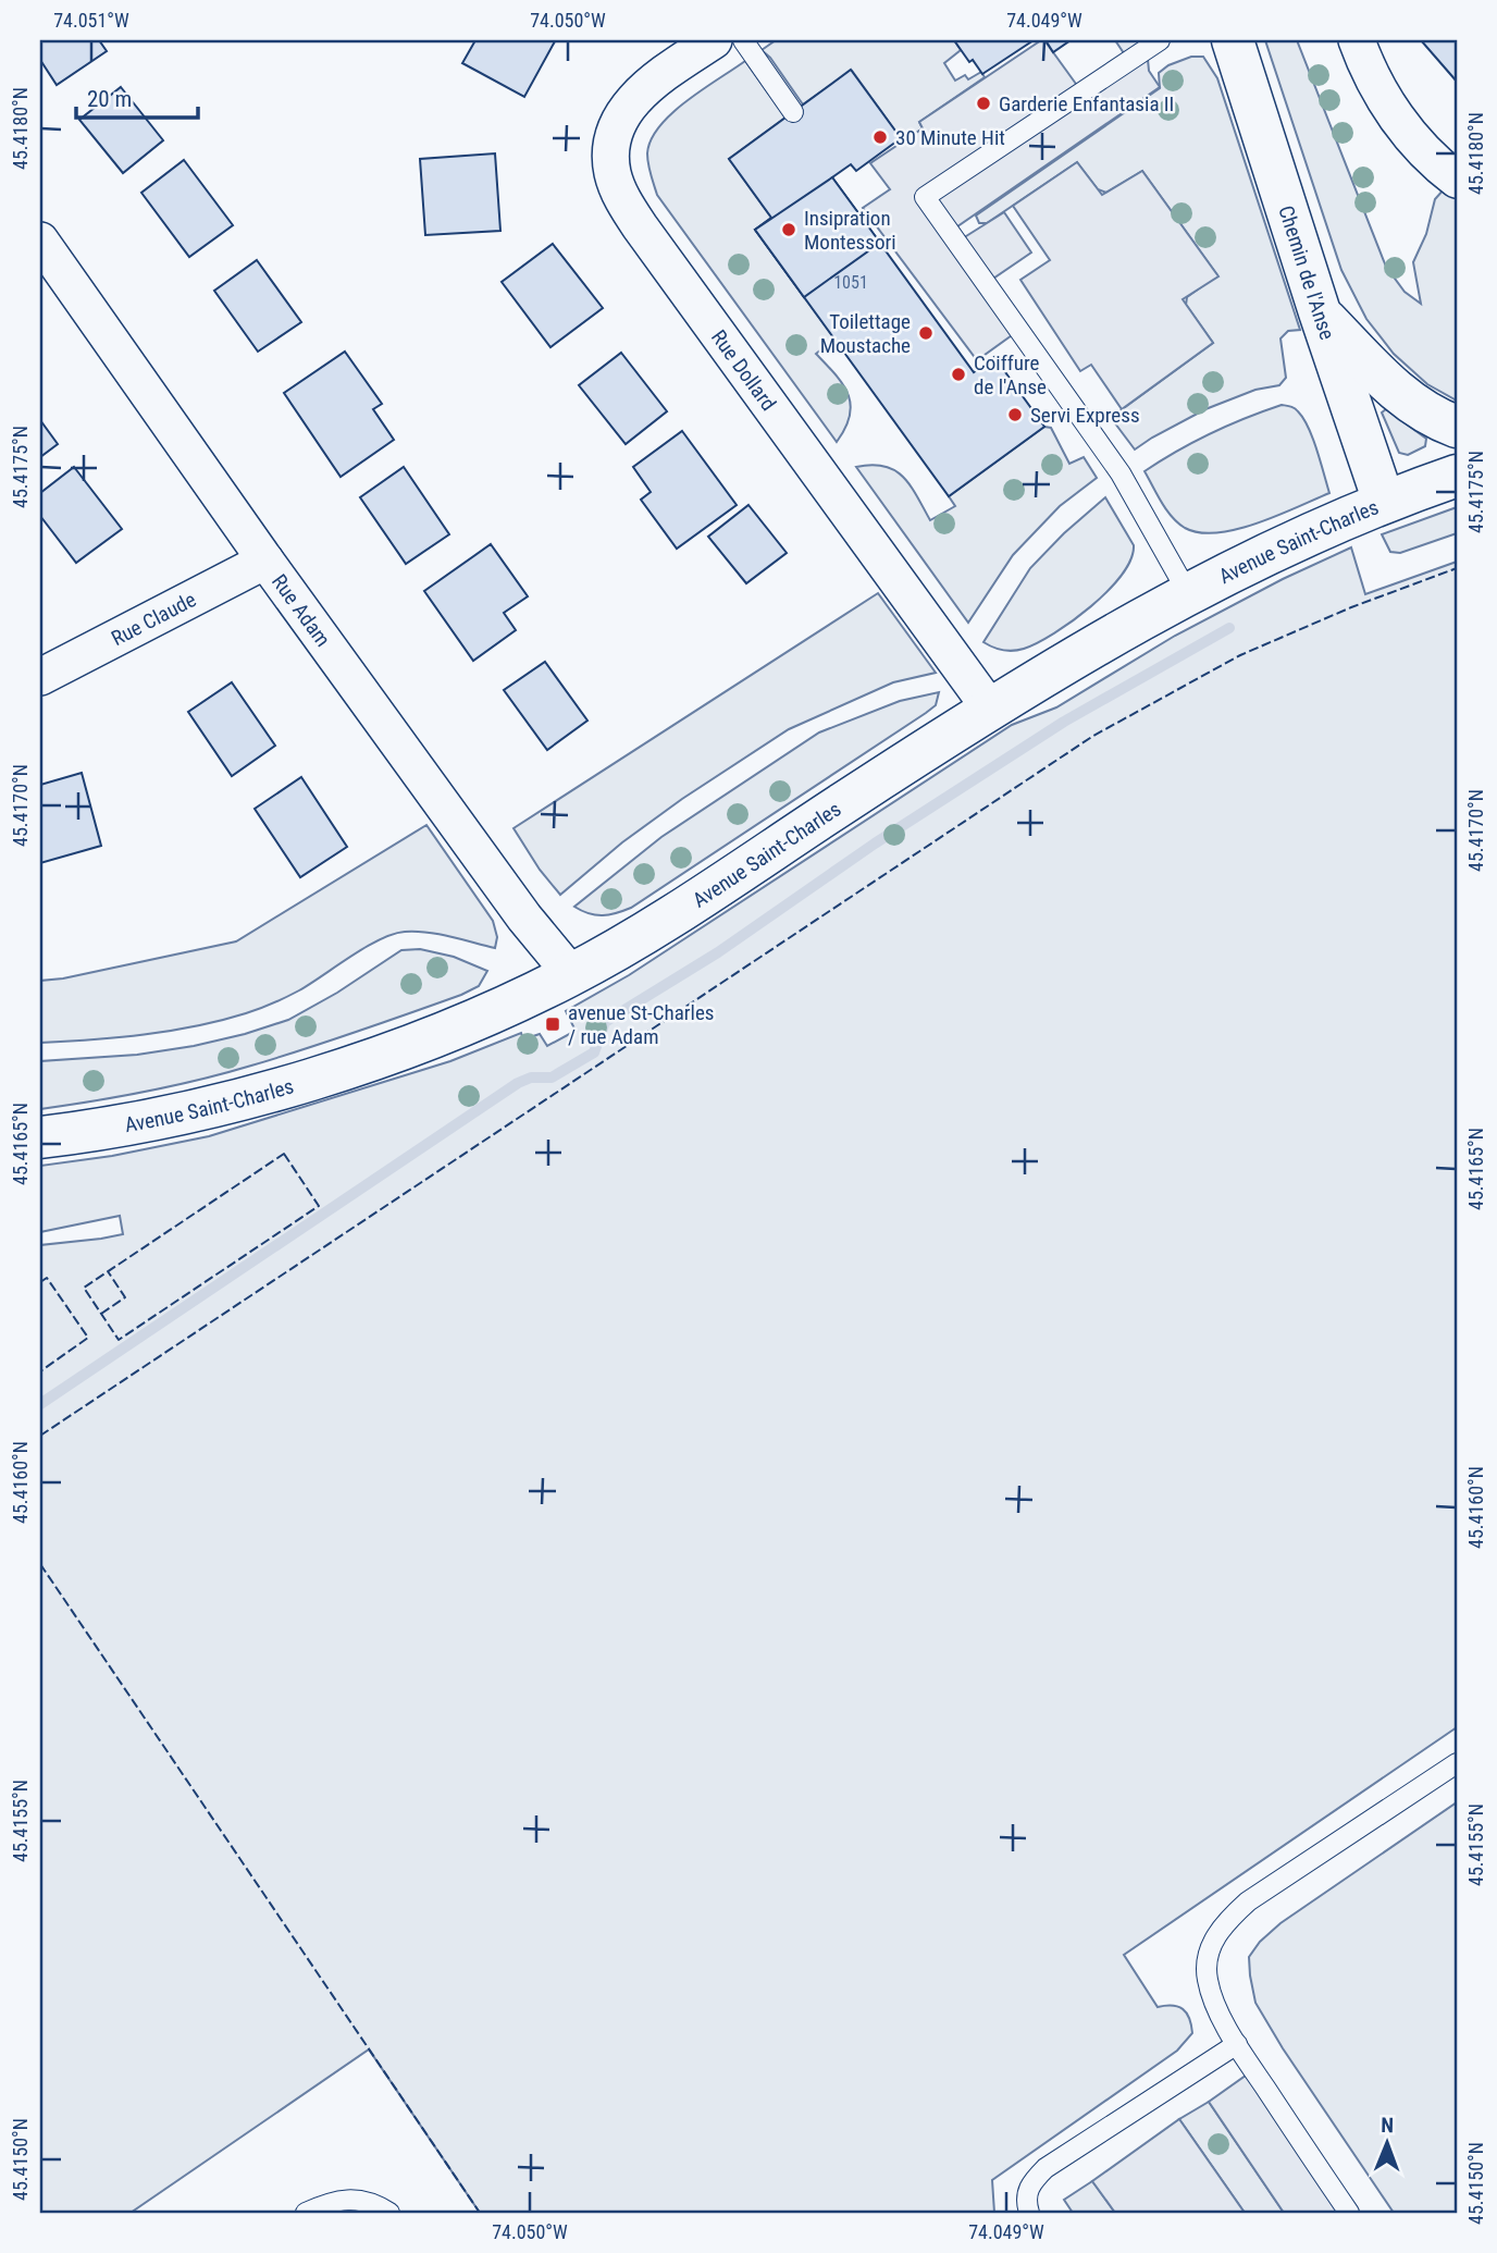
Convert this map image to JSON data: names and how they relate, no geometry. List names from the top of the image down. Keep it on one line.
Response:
{"streets":{"street":["Chemin de l'Anse","Rue Dollard","Avenue Saint-Charles","Rue Adam","Rue Claude"]},"crossings":[["Chemin de l'Anse","Avenue Saint-Charles"],["Rue Dollard","Avenue Saint-Charles"],["Avenue Saint-Charles","Rue Adam"],["Rue Adam","Rue Claude"]],"places":{"other":["Garderie Enfantasia II","30 Minute Hit","Insipration Montessori","Toilettage Moustache","Coiffure de l'Anse","Servi Express"],"transit":["avenue St-Charles / rue Adam"]},"house_numbers":["1051"],"scale_bar":"20 m","north":"top","coordinates":["74.051°W","74.050°W","74.049°W","45.4180°N","45.4175°N","45.4170°N","45.4165°N","45.4160°N","45.4155°N","45.4150°N"]}
